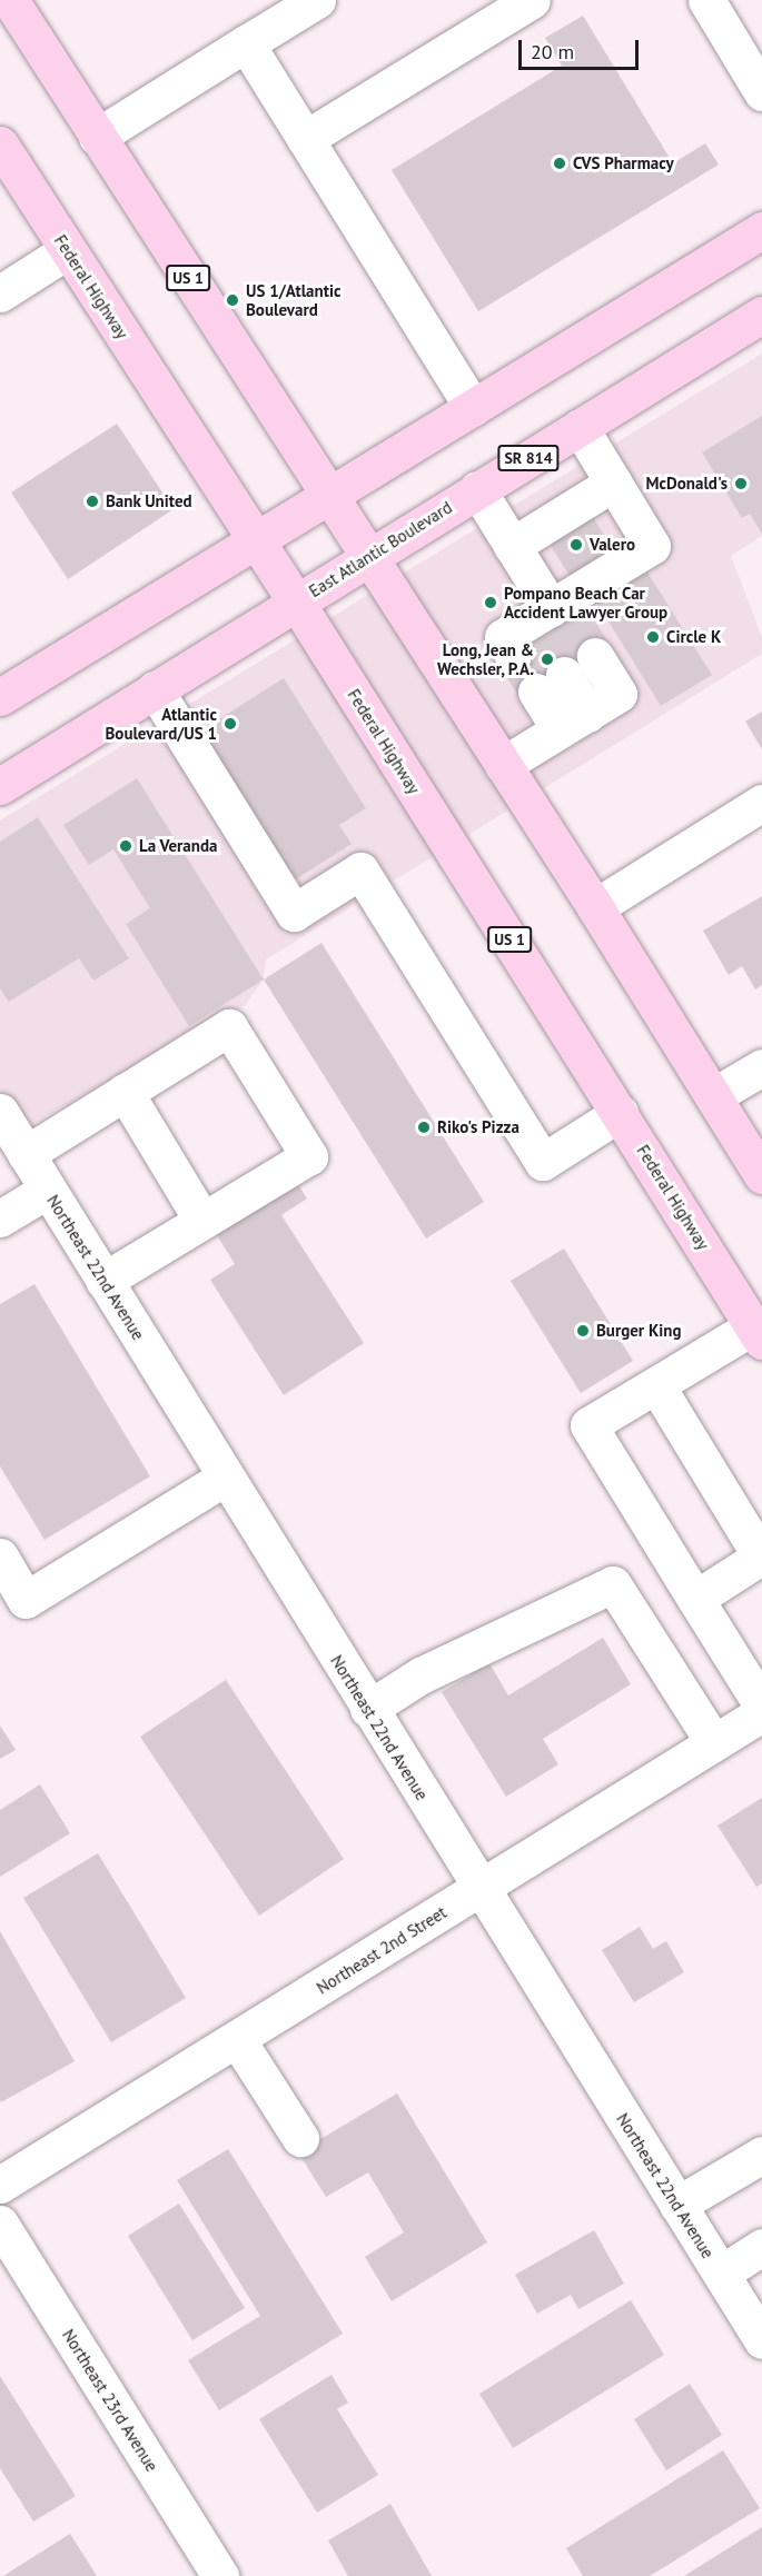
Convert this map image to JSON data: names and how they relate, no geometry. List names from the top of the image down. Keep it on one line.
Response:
{"streets":{"main road":["US 1","Federal Highway","SR 814","East Atlantic Boulevard"],"street":["Northeast 22nd Avenue","Northeast 2nd Street","Northeast 23rd Avenue"]},"crossings":[["US 1","East Atlantic Boulevard"],["Federal Highway","East Atlantic Boulevard"],["Northeast 22nd Avenue","Northeast 2nd Street"]],"places":["CVS Pharmacy","US 1/Atlantic Boulevard","McDonald's","Bank United","Valero","Pompano Beach Car Accident Lawyer Group","Circle K","Long, Jean & Wechsler, P.A.","Atlantic Boulevard/US 1","La Veranda","Riko's Pizza","Burger King"],"scale_bar":"20 m"}
